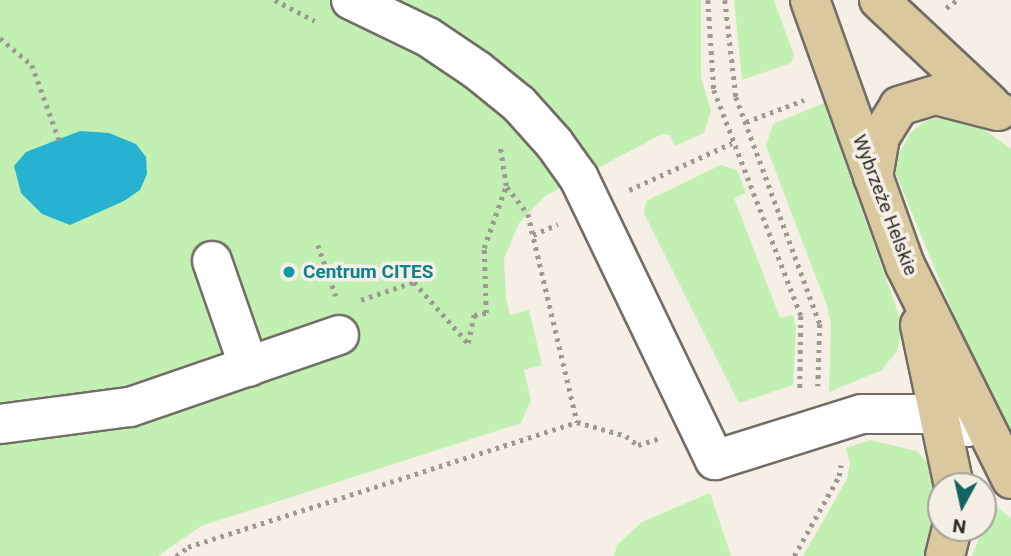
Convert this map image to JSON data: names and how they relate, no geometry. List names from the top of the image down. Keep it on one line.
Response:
{"streets":{"main road":["Wybrzeże Helskie"]},"places":["Centrum CITES"],"north":"bottom"}
